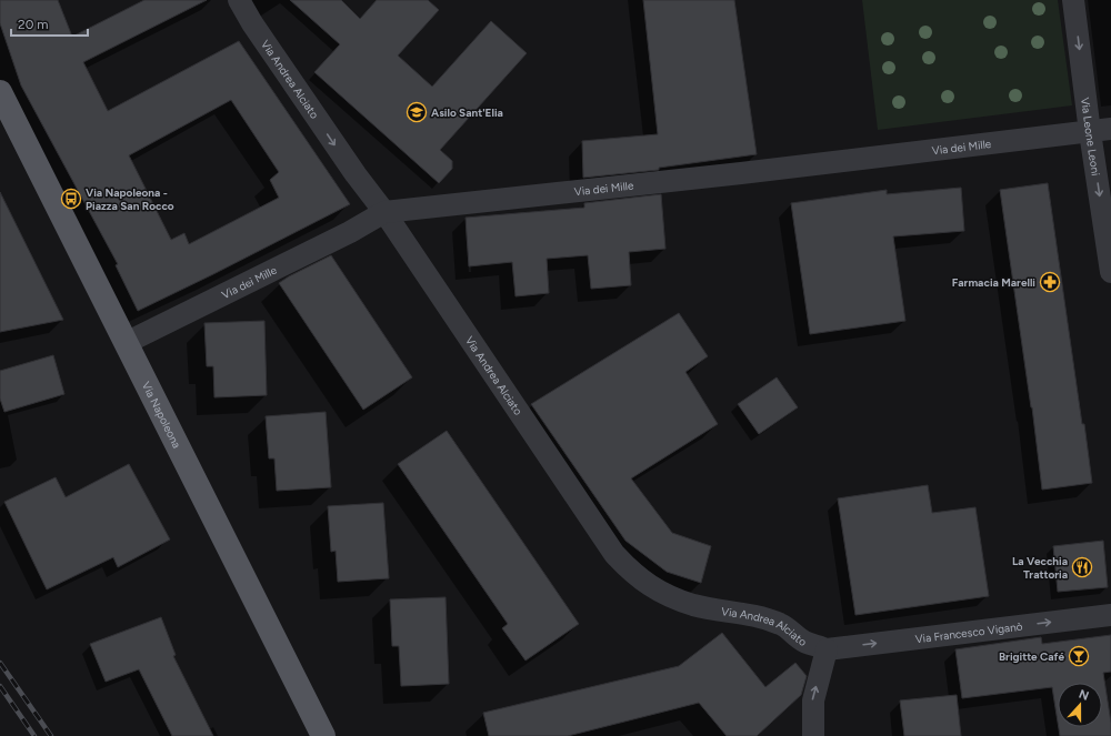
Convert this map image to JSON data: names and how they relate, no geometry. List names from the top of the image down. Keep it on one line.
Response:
{"streets":{"main road":["Via Napoleona"],"street":["Via Andrea Alciato","Via Leone Leoni","Via dei Mille","Via Francesco Viganò"]},"crossings":[["Via Andrea Alciato","Via dei Mille"],["Via Andrea Alciato","Via Francesco Viganò"],["Via Leone Leoni","Via dei Mille"],["Via dei Mille","Via Napoleona"]],"one_way":["Via Leone Leoni","Via Francesco Viganò"],"places":{"school or university":["Asilo Sant'Elia"],"bus stop":["Via Napoleona - Piazza San Rocco"],"pharmacy":["Farmacia Marelli"],"restaurant":["La Vecchia Trattoria"],"bar":["Brigitte Café"]},"scale_bar":"20 m","north":"top"}
